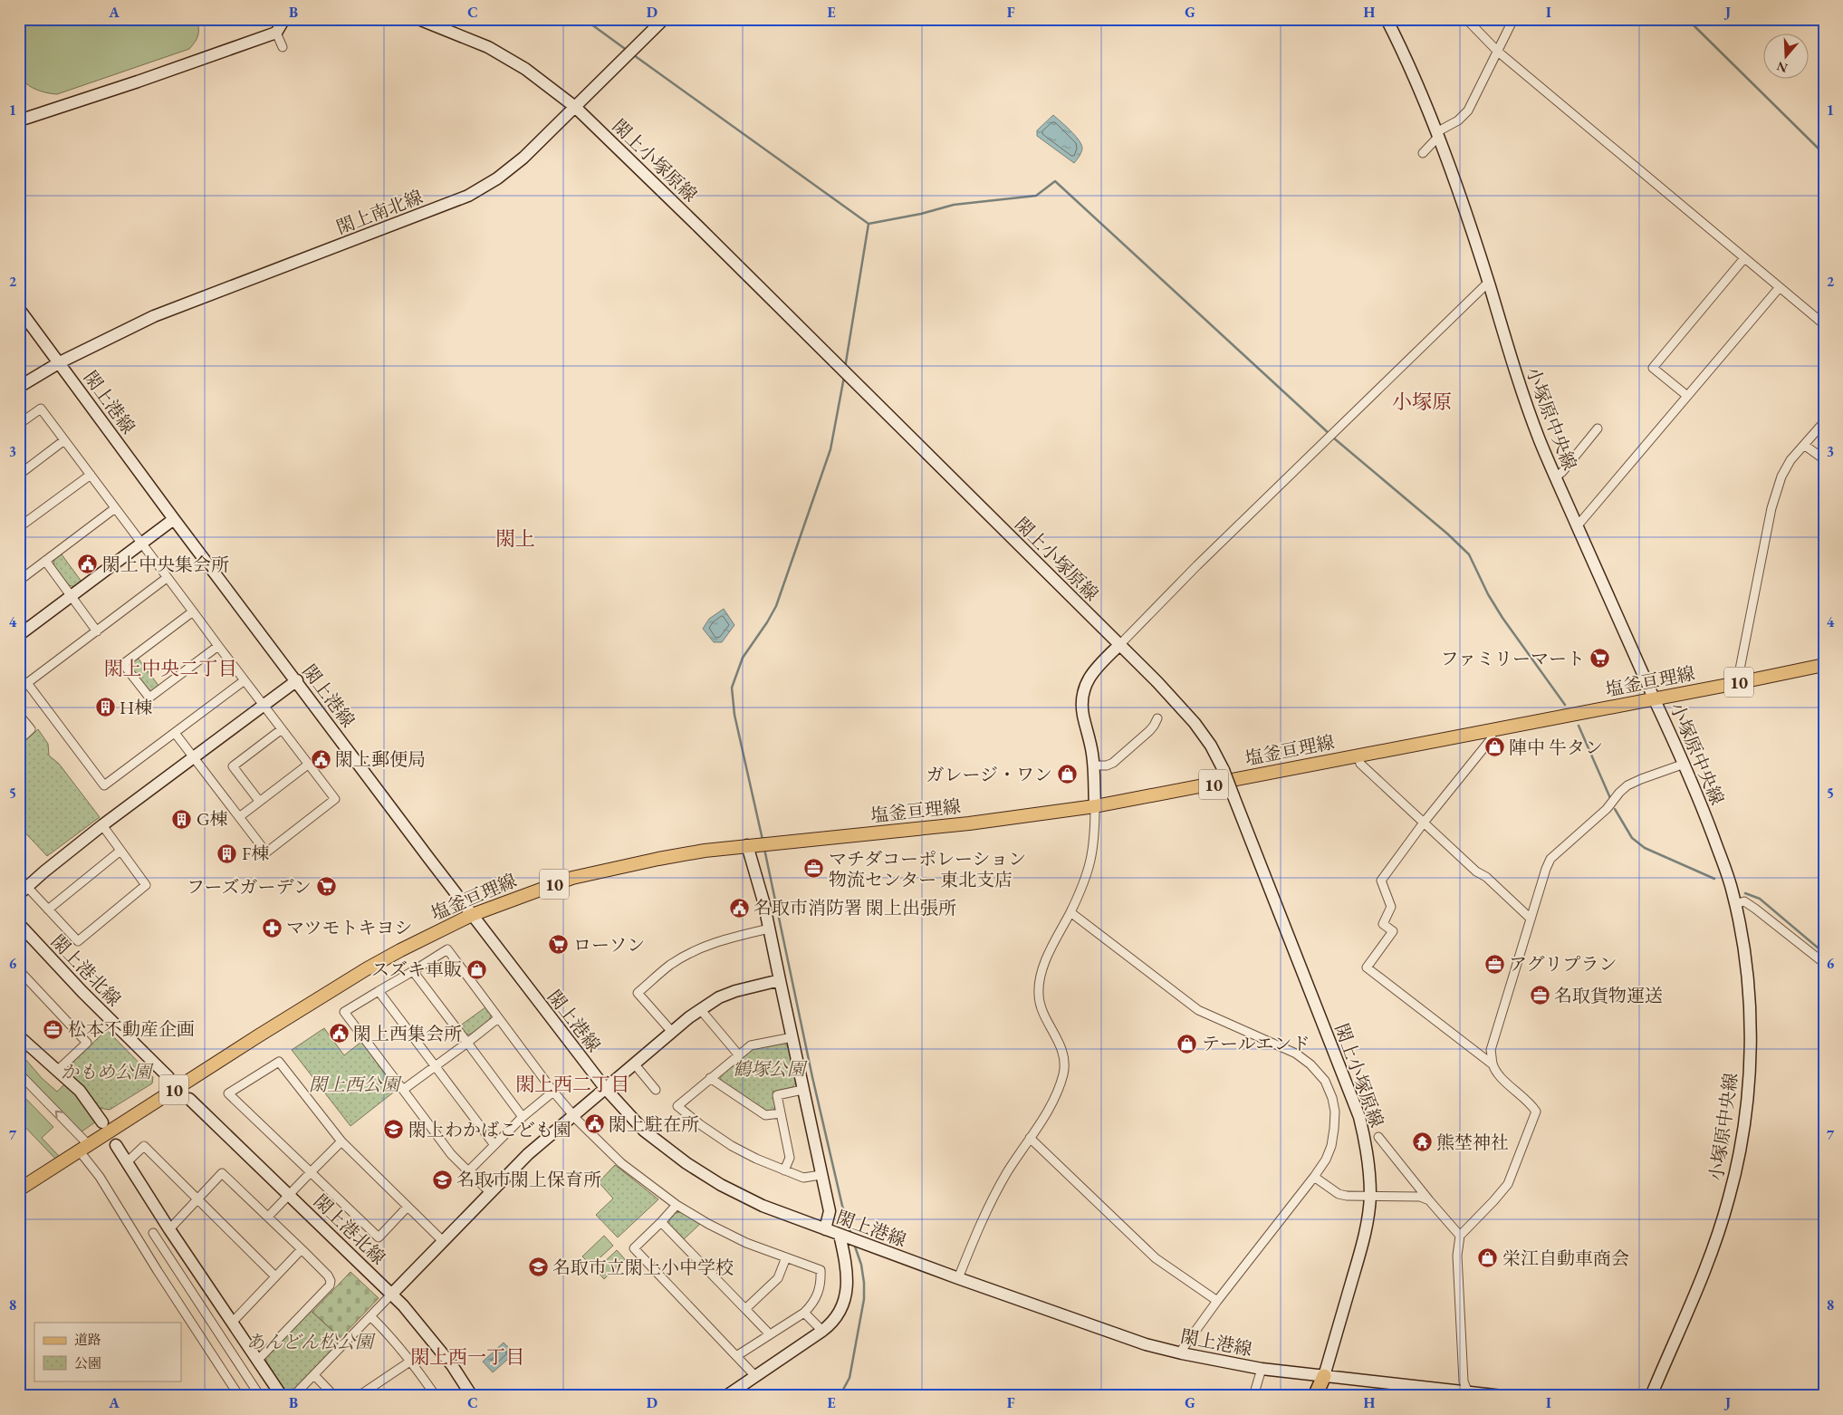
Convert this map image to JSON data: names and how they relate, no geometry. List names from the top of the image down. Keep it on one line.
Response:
{"streets":{"main road":["塩釜亘理線","10"],"street":["閖上小塚原線","閖上南北線","閖上港線","小塚原中央線","閖上港北線"]},"crossings":[["閖上小塚原線","閖上南北線"],["閖上小塚原線","閖上港線"],["閖上南北線","閖上港線"],["閖上港線","塩釜亘理線"],["小塚原中央線","塩釜亘理線"],["塩釜亘理線","10"]],"districts":["小塚原","閖上","閖上中央二丁目","閖上西二丁目","閖上西一丁目"],"parks":["鶴塚公園","かもめ公園","閖上西公園","あんどん松公園"],"places":{"public building":["閖上中央集会所","閖上郵便局","名取市消防署 閖上出張所","閖上西集会所","閖上駐在所"],"supermarket":["ファミリーマート","フーズガーデン","ローソン"],"building":["H棟","G棟","F棟"],"shop":["陣中 牛タン","ガレージ・ワン","スズキ車販","テールエンド","栄江自動車商会"],"office":["マチダコーポレーション 物流センター 東北支店","アグリプラン","名取貨物運送","松本不動産企画"],"pharmacy":["マツモトキヨシ"],"school or university":["閖上わかばこども園","名取市閖上保育所","名取市立閖上小中学校"],"temple":["熊埜神社"]},"legend":["道路","公園"],"north":"bottom","grid":{"columns":["A","B","C","D","E","F","G","H","I","J"],"rows":["1","2","3","4","5","6","7","8"]}}
